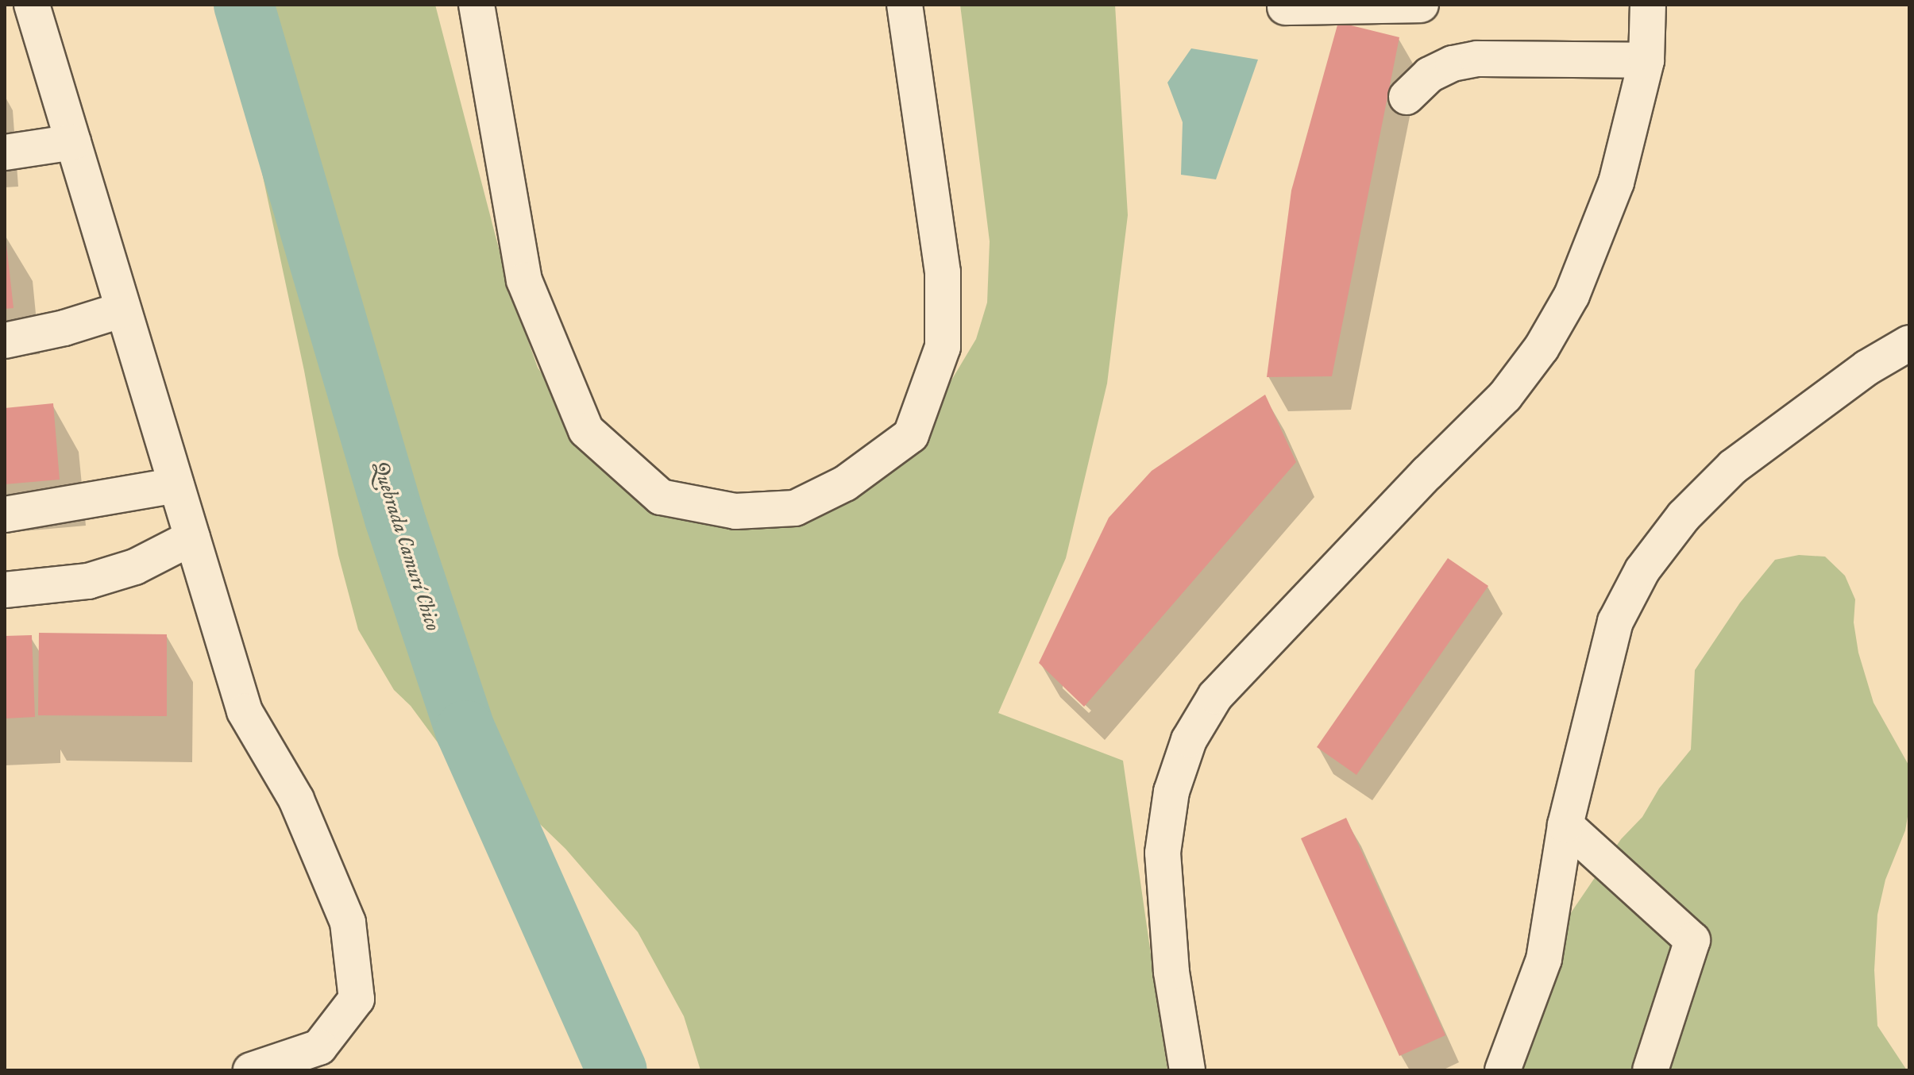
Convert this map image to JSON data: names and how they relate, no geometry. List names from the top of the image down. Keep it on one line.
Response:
{"water":["Quebrada Camurí Chico"]}
